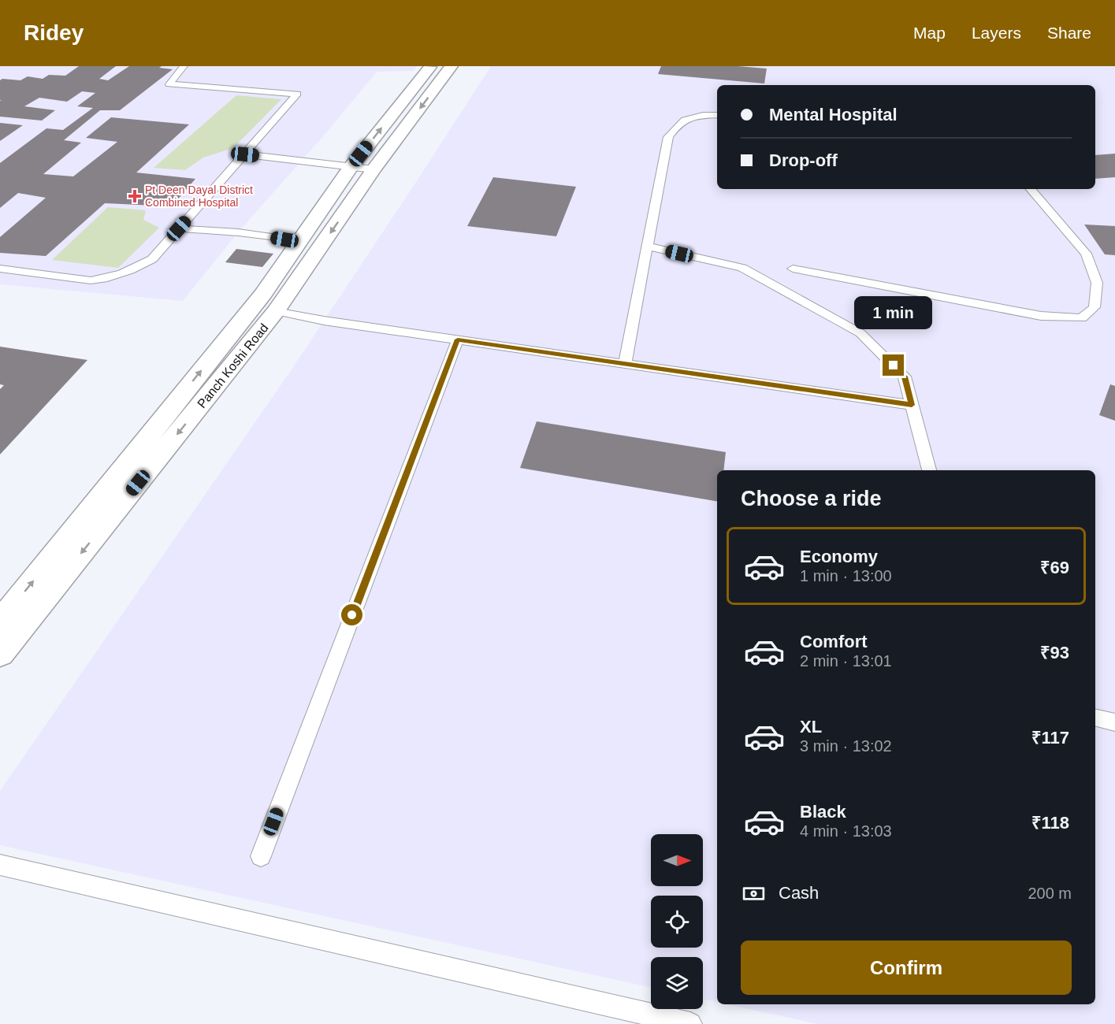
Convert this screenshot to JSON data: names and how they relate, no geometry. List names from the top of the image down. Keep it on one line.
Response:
{"streets":{"street":["Panch Koshi Road"]},"places":{"health":["Pt Deen Dayal District Combined Hospital"]},"north":"right","page":{"header":"Ridey","nav":["Map","Layers","Share"],"banner":["Mental Hospital","Drop-off"],"bubble":"1 min","heading":"Choose a ride","list":[{"name":"Economy","note":"1 min · 13:00","value":"₹69"},{"name":"Comfort","note":"2 min · 13:01","value":"₹93"},{"name":"XL","note":"3 min · 13:02","value":"₹117"},{"name":"Black","note":"4 min · 13:03","value":"₹118"}],"pay":["Cash","200 m"],"buttons":"Confirm"}}
